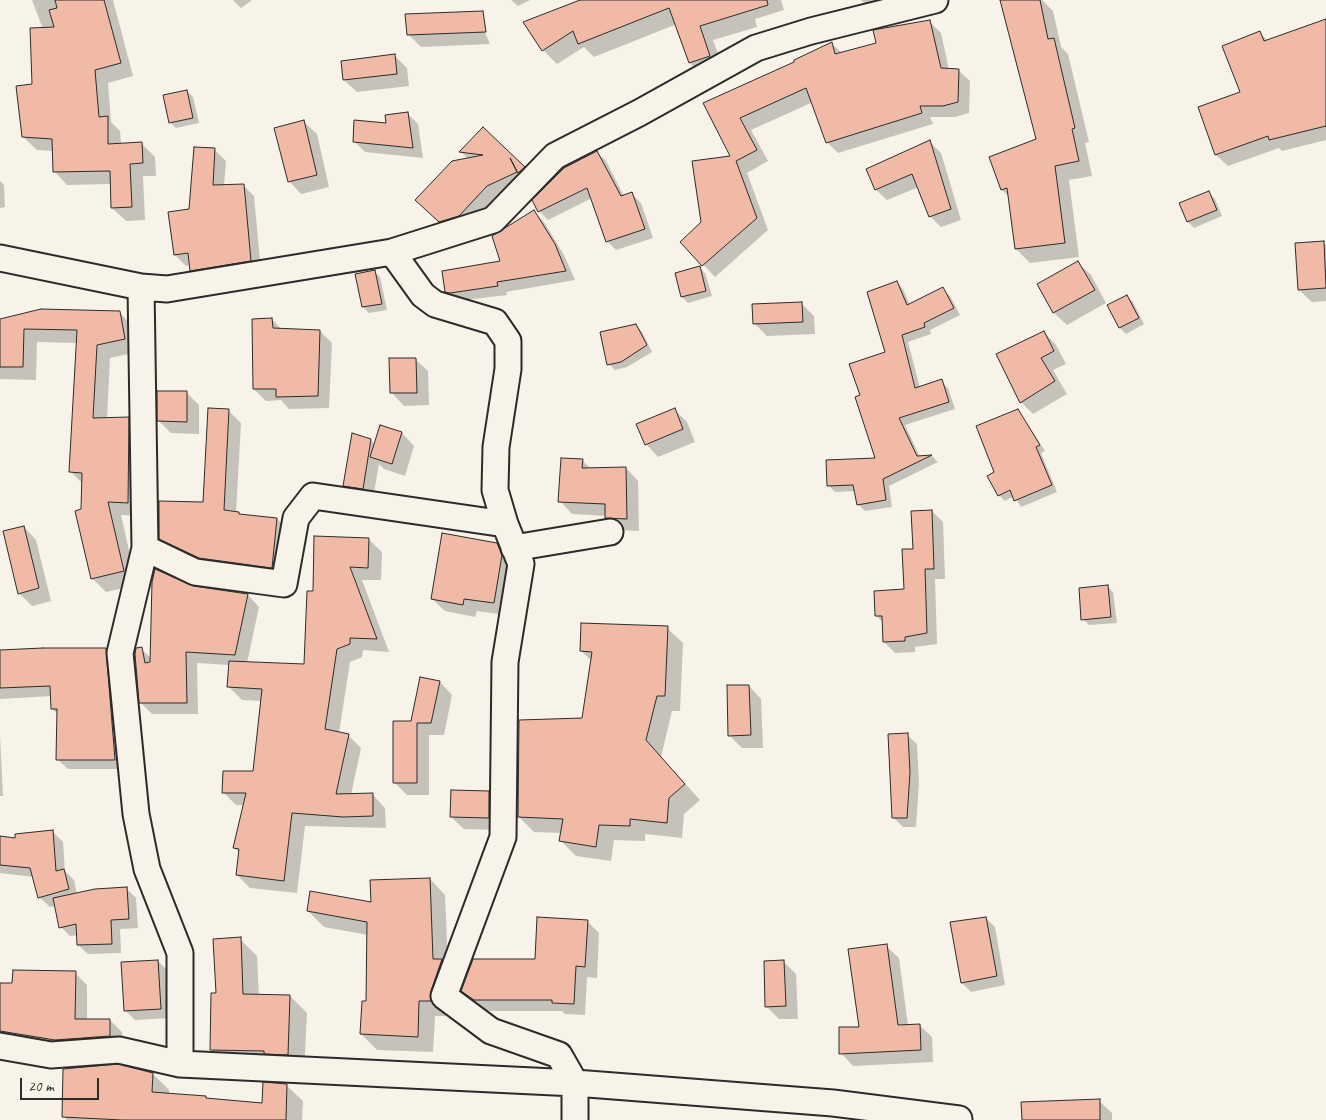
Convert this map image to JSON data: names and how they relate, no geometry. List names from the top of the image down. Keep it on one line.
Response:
{"scale_bar":"20 m"}
